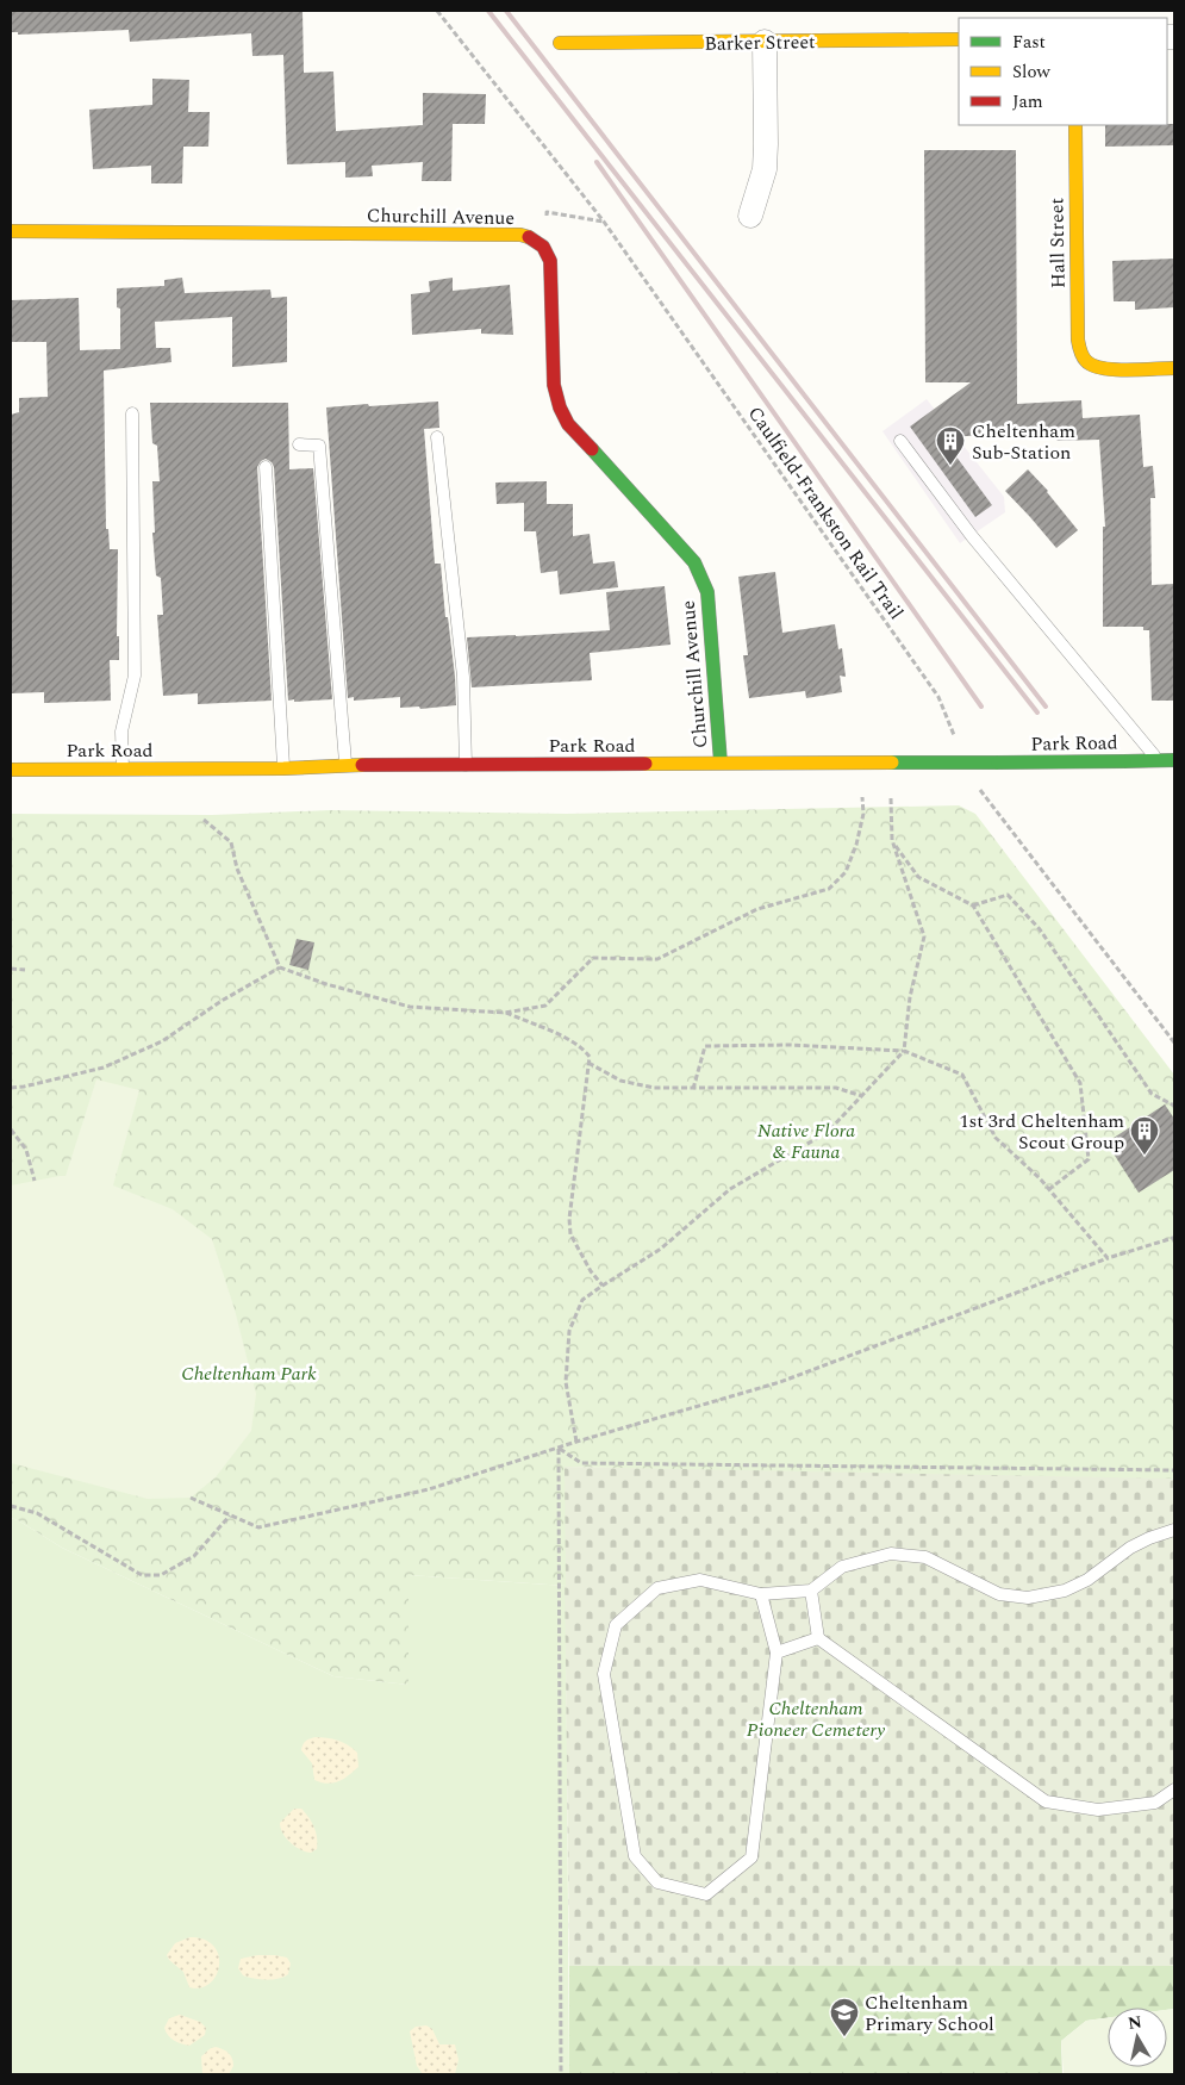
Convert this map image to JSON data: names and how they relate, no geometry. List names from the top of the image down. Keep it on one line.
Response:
{"streets":{"street":["Barker Street","Churchill Avenue","Hall Street","Park Road"],"path":["Caulfield-Frankston Rail Trail"]},"crossings":[["Churchill Avenue","Park Road"],["Caulfield-Frankston Rail Trail","Park Road"]],"parks":["Native Flora & Fauna","Cheltenham Park","Cheltenham Pioneer Cemetery"],"places":{"building":["Cheltenham Sub-Station","1st 3rd Cheltenham Scout Group"],"school or university":["Cheltenham Primary School"]},"legend":["Fast","Slow","Jam"],"north":"top"}
